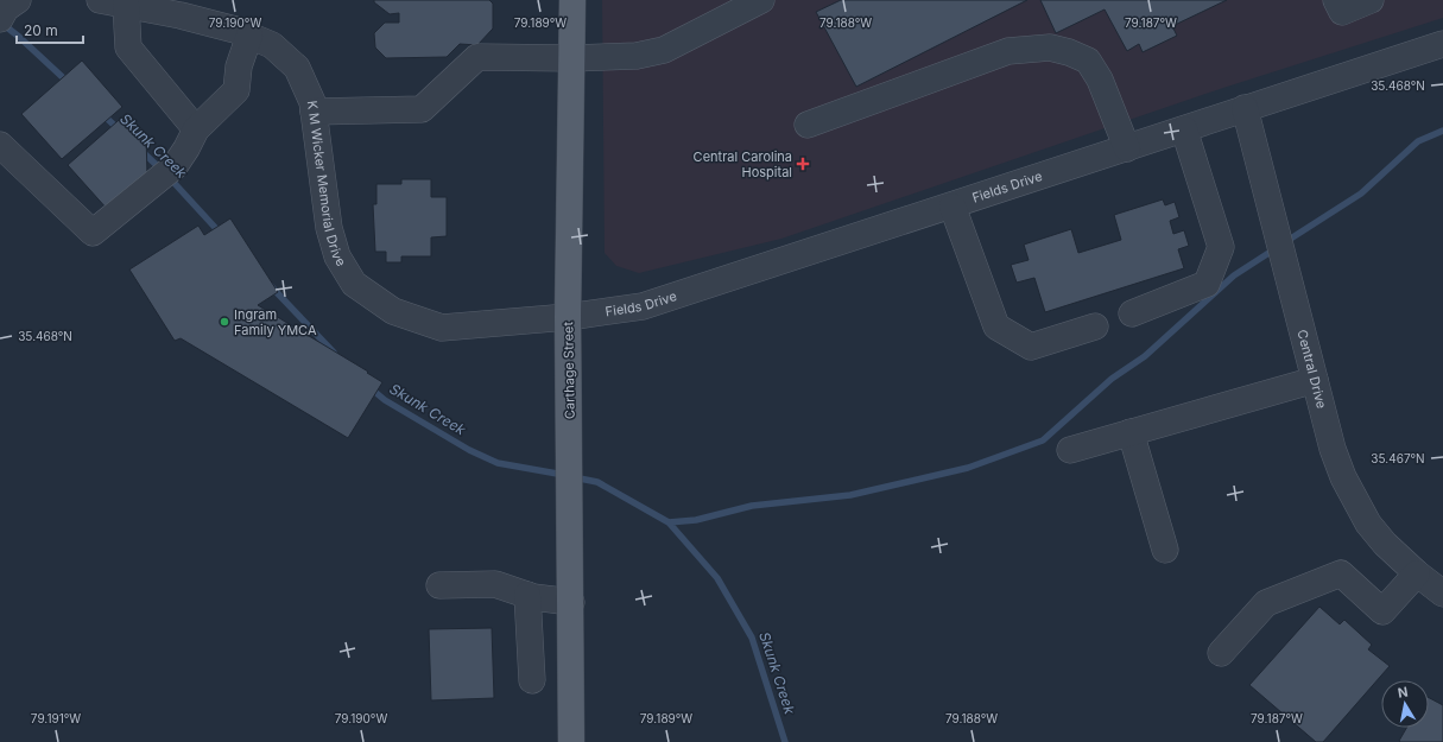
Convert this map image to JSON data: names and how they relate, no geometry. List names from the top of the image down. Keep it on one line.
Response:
{"streets":{"main road":["Carthage Street"],"street":["K M Wicker Memorial Drive","Fields Drive","Central Drive"]},"crossings":[["K M Wicker Memorial Drive","Fields Drive"],["K M Wicker Memorial Drive","Carthage Street"],["Fields Drive","Central Drive"],["Fields Drive","Carthage Street"]],"water":["Skunk Creek"],"places":{"health":["Central Carolina Hospital"],"other":["Ingram Family YMCA"]},"scale_bar":"20 m","north":"top","coordinates":["79.190°W","79.188°W","79.187°W","79.189°W","35.468°N","35.467°N","79.191°W"]}
